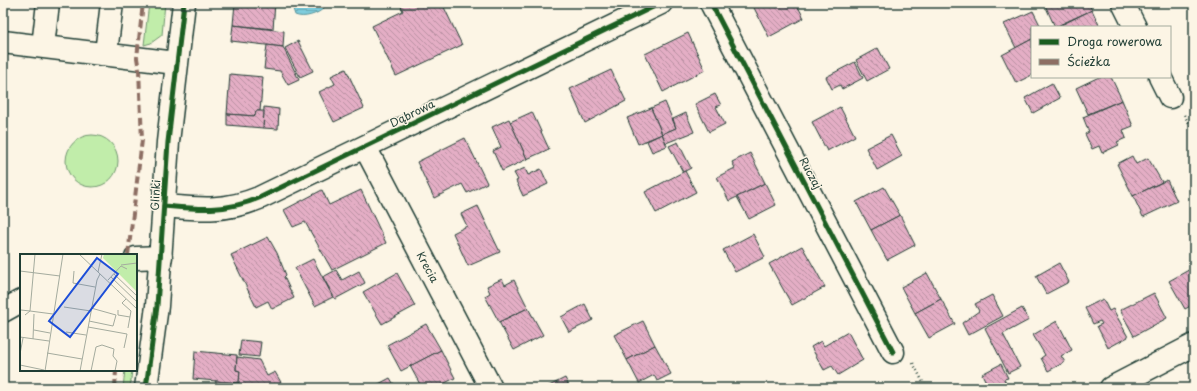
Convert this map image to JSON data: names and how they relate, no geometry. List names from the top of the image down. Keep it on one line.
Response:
{"streets":{"street":["Dąbrowa","Ruczaj","Glinki","Krecia"]},"crossings":[["Dąbrowa","Glinki"],["Dąbrowa","Krecia"]],"legend":["Droga rowerowa","Ścieżka"]}
